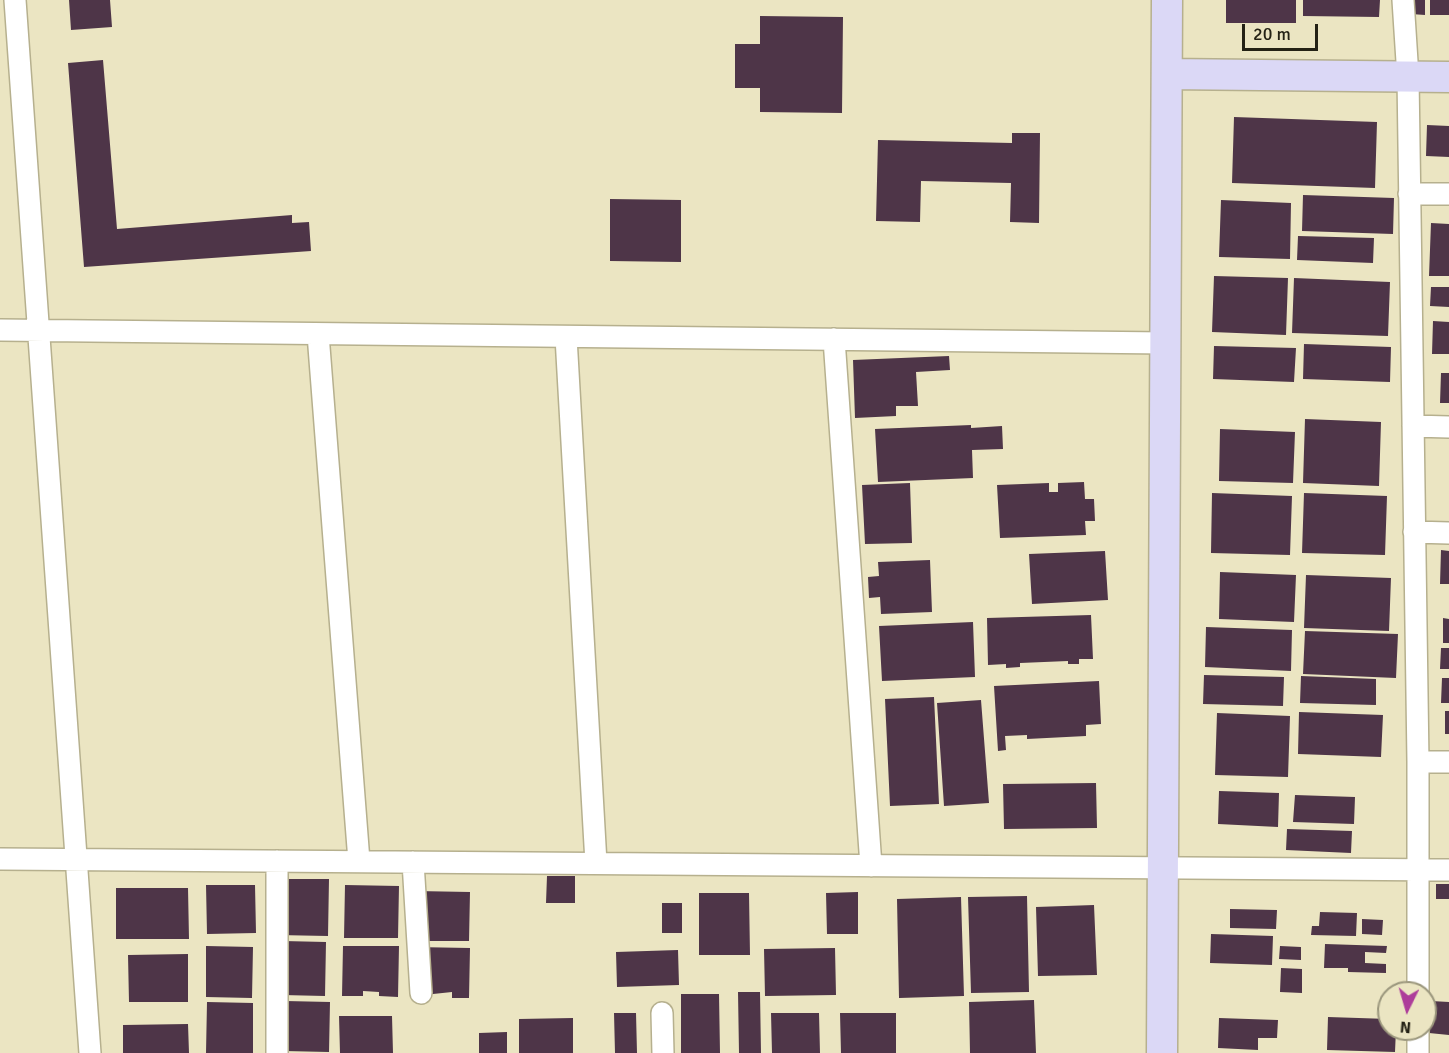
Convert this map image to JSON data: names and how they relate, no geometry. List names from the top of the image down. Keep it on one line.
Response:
{"scale_bar":"20 m","north":"bottom"}
